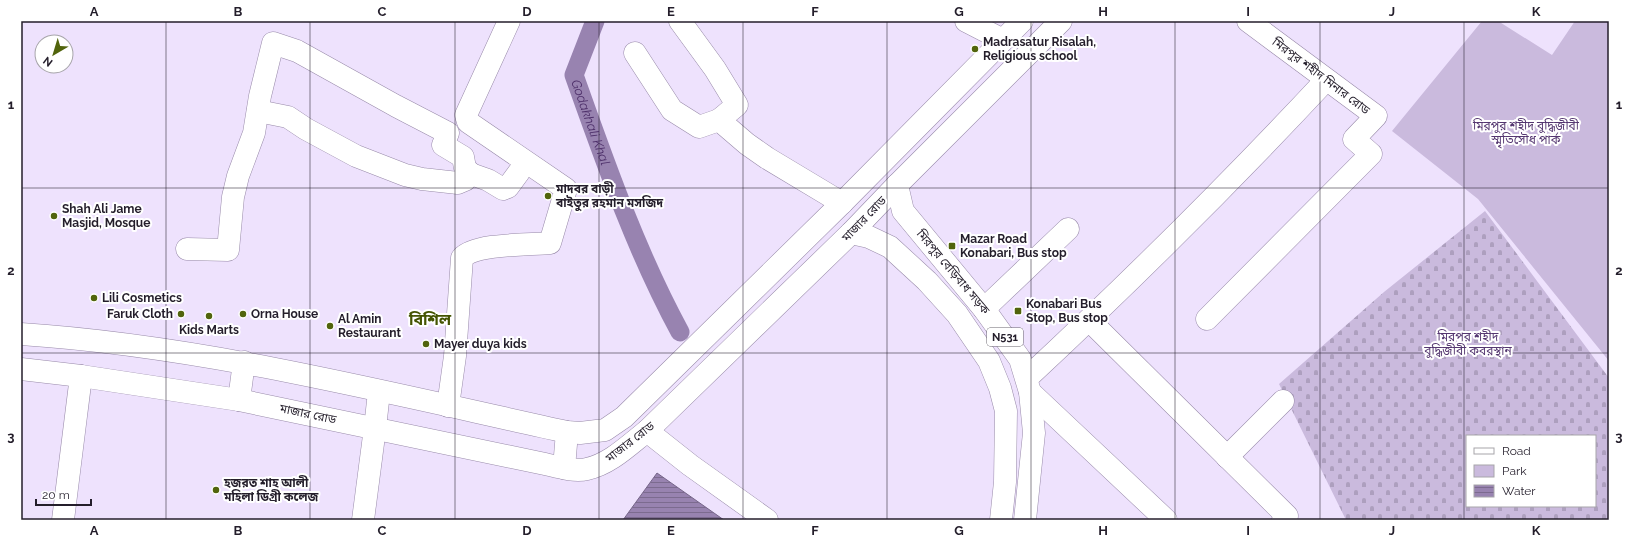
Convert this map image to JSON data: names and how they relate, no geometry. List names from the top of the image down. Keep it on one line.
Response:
{"streets":{"main road":["মিরপুর শহীদ মিনার রোড","মাজার রোড","মিরপুর বেড়িবাধ সড়ক","N531"]},"crossings":[["মাজার রোড","মিরপুর বেড়িবাধ সড়ক"]],"districts":["বিশিল"],"water":["Godakhali Khal"],"parks":["মিরপুর শহীদ বুদ্ধিজীবী স্মৃতিসৌধ পার্ক","মিরপুর শহীদ বুদ্ধিজীবী কবরস্থান"],"places":{"other":["Madrasatur Risalah, Religious school","মাদবর বাড়ী বাইতুর রহমান মসজিদ","Shah Ali Jame Masjid, Mosque","Lili Cosmetics","Faruk Cloth","Orna House","Kids Marts","Al Amin Restaurant","Mayer duya kids","হজরত শাহ আলী মহিলা ডিগ্রী কলেজ"],"transit":["Mazar Road Konabari, Bus stop","Konabari Bus Stop, Bus stop"]},"legend":["Road","Park","Water"],"scale_bar":"20 m","north":"bottom left","grid":{"columns":["A","B","C","D","E","F","G","H","I","J","K"],"rows":["1","2","3"]}}
